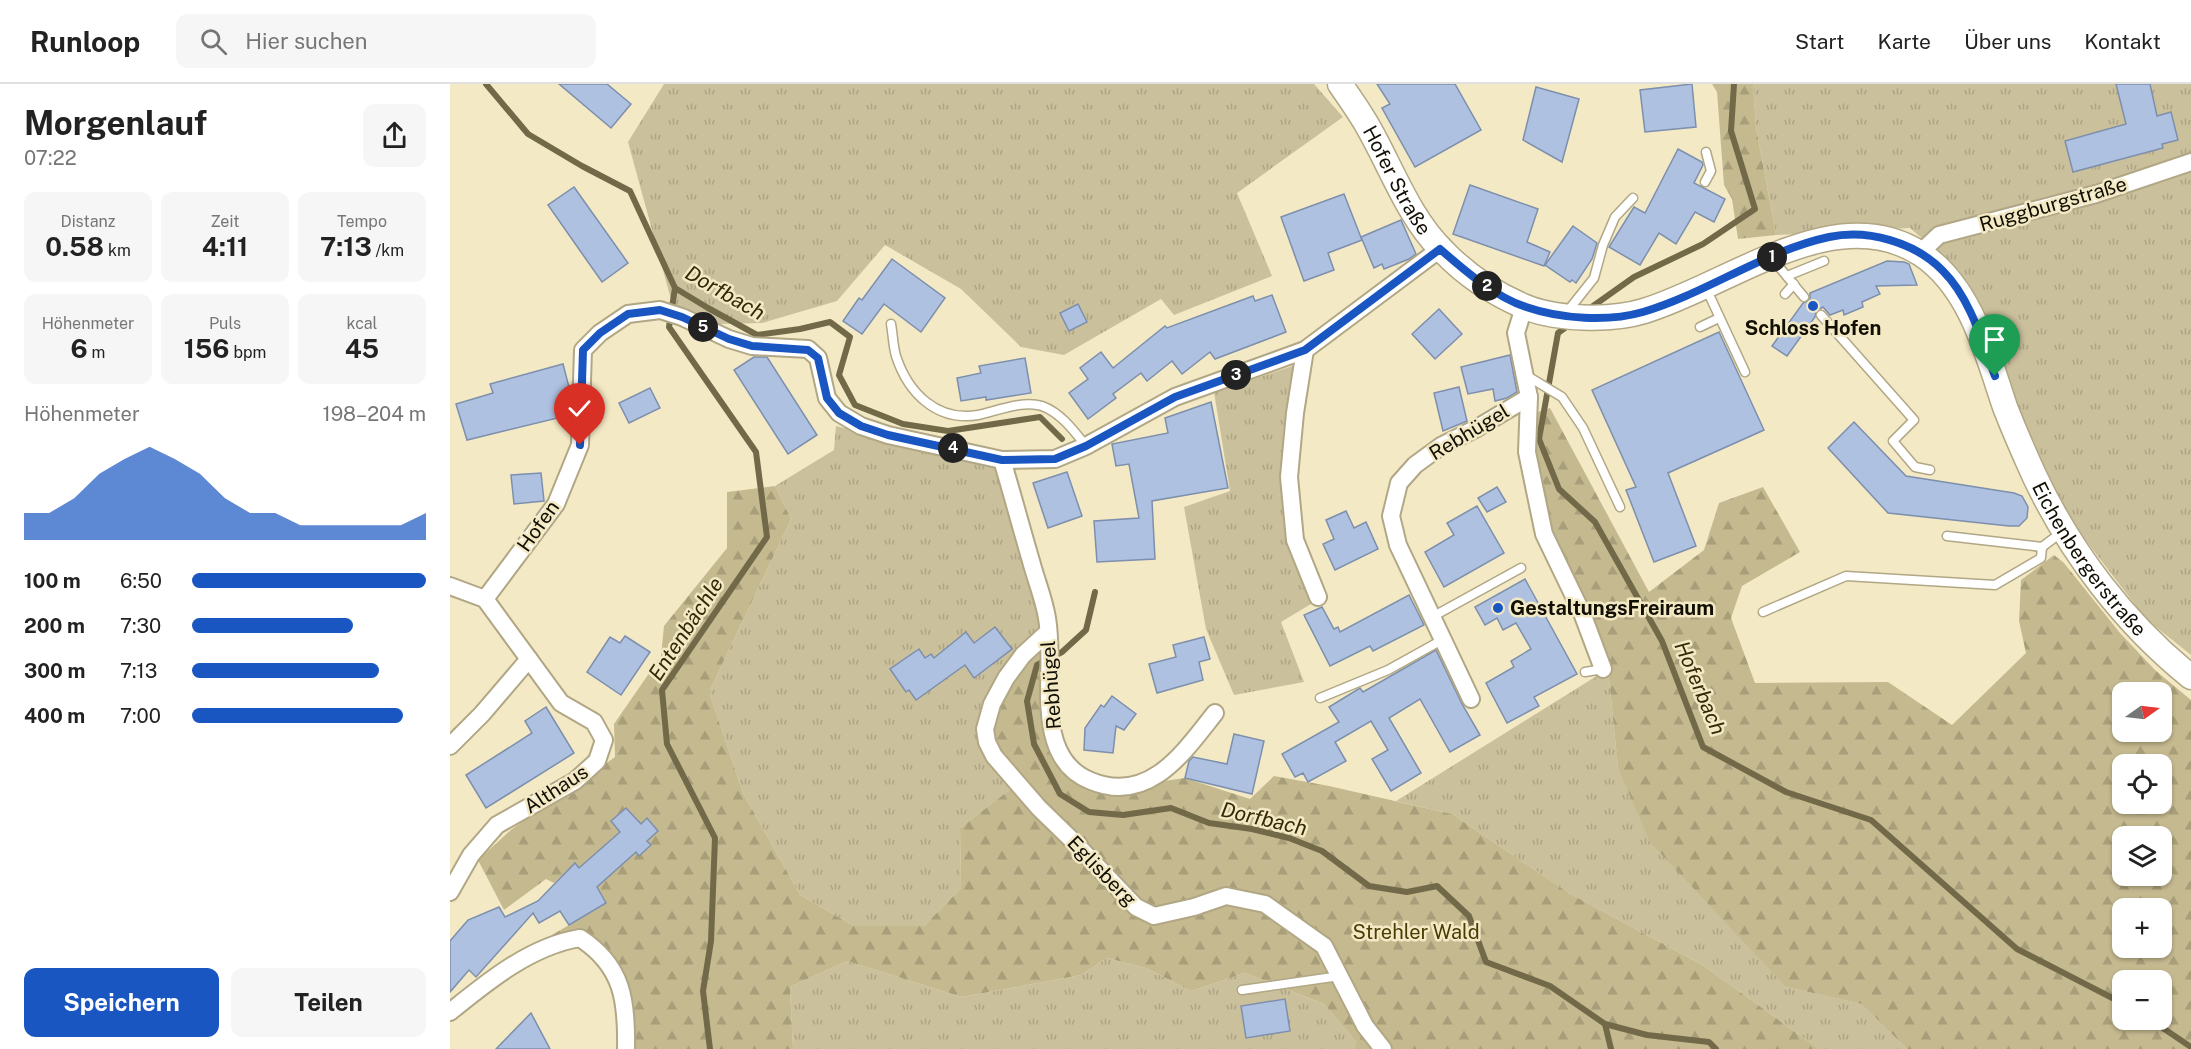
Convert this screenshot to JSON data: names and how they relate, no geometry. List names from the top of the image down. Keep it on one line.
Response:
{"streets":{"street":["Hofer Straße","Ruggburgstraße","Rebhügel","Hofen","Eichenbergerstraße","Althaus","Eglisberg"]},"crossings":[["Hofer Straße","Ruggburgstraße"],["Hofer Straße","Hofen"],["Hofer Straße","Eichenbergerstraße"],["Rebhügel","Hofen"],["Rebhügel","Eglisberg"],["Hofen","Althaus"]],"water":["Dorfbach","Entenbächle","Hoferbach"],"parks":["Strehler Wald"],"places":["Schloss Hofen","GestaltungsFreiraum"],"north":"right","page":{"header":"Runloop","search":"Hier suchen","nav":["Start","Karte","Über uns","Kontakt"],"heading":["Morgenlauf","07:22"],"stats":[["Distanz","0.58 km"],["Zeit","4:11"],["Tempo","7:13 /km"],["Höhenmeter","6 m"],["Puls","156 bpm"],["kcal","45"]],"pins":["1","2","5","3","4"],"chart":["Höhenmeter","198–204 m"],"list":[{"name":"100 m","note":"6:50"},{"name":"200 m","note":"7:30"},{"name":"300 m","note":"7:13"},{"name":"400 m","note":"7:00"}],"map_buttons":["+","−"],"buttons":["Speichern","Teilen"]}}
